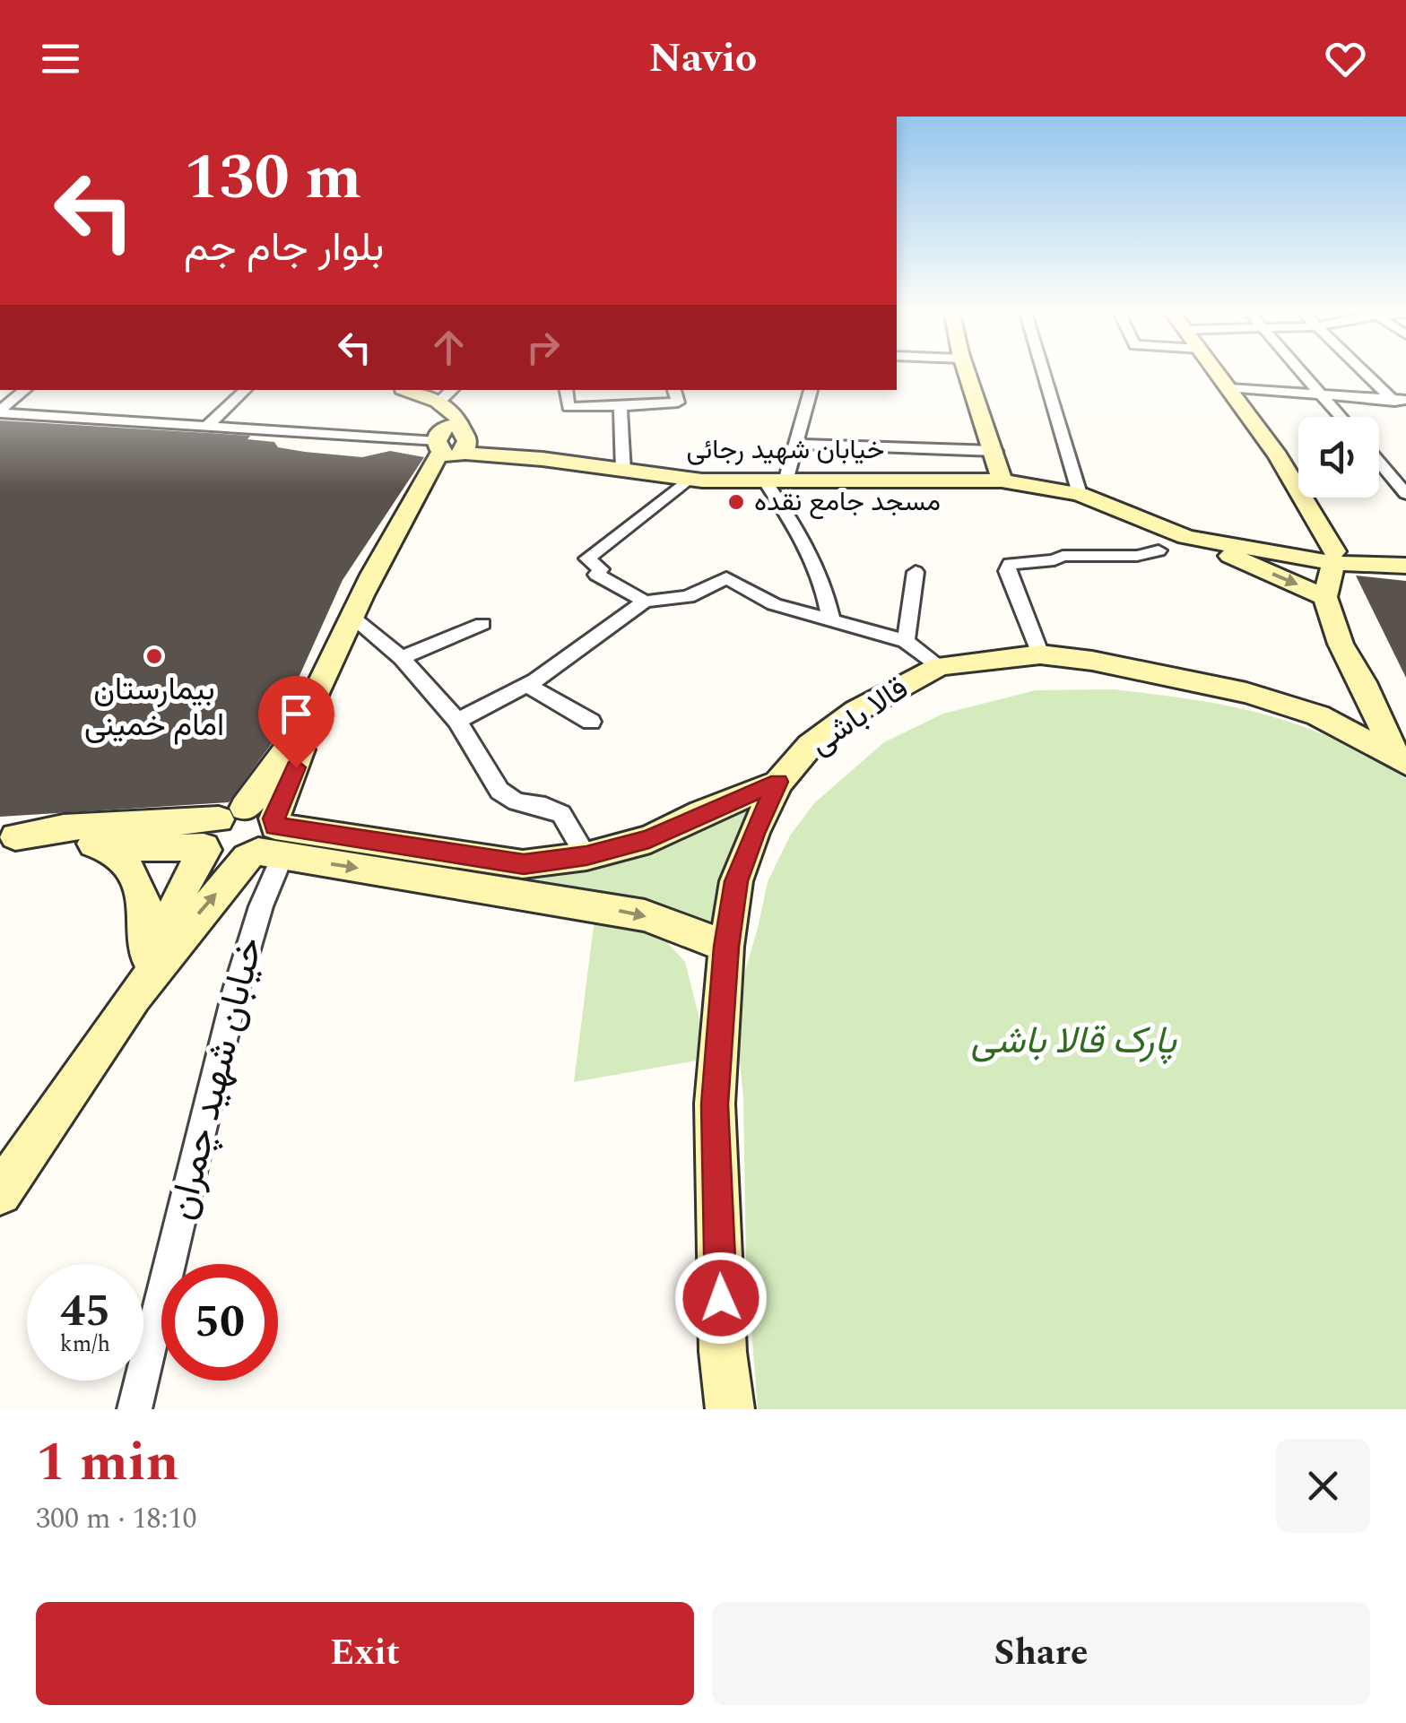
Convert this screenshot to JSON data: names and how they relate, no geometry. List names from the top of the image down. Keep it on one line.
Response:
{"streets":{"main road":["خیابان شهید رجائی","قالا باشی","خیابان شهید چمران"]},"crossings":[["خیابان شهید رجائی","خیابان شهید چمران"]],"parks":["پارک قالا باشی"],"places":["مسجد جامع نقده","بیمارستان امام خمینی"],"page":{"header":"Navio","turn":["130 m","بلوار جام جم"],"speed":"45 km/h","limit":"50","heading":["1 min","300 m · 18:10"],"buttons":["Exit","Share"]}}
